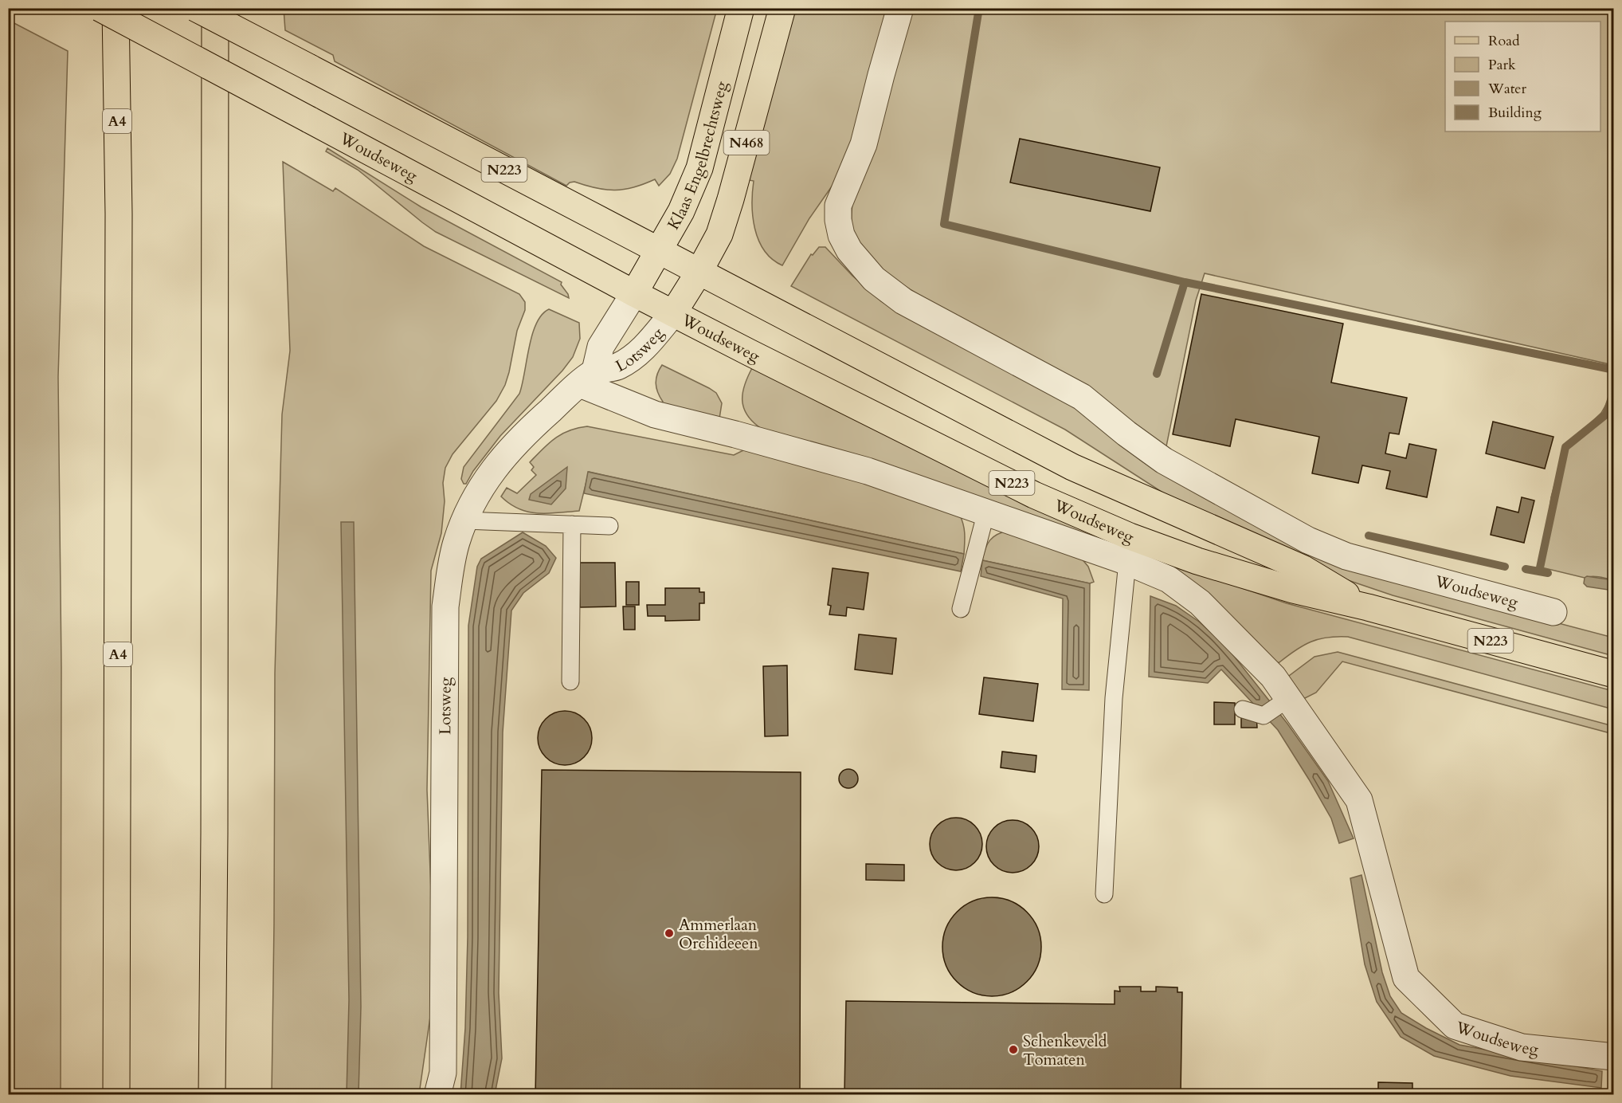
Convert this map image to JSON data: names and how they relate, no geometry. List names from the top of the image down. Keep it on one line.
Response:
{"streets":{"main road":["A4","N468","Klaas Engelbrechtsweg","Woudseweg","N223"],"street":["Lotsweg"]},"crossings":[["A4","Woudseweg"],["N468","Woudseweg"],["N468","Lotsweg"],["Klaas Engelbrechtsweg","Woudseweg"],["Klaas Engelbrechtsweg","Lotsweg"],["Woudseweg","Lotsweg"]],"places":["Ammerlaan Orchideeen","Schenkeveld Tomaten"],"legend":["Road","Park","Water","Building"]}
